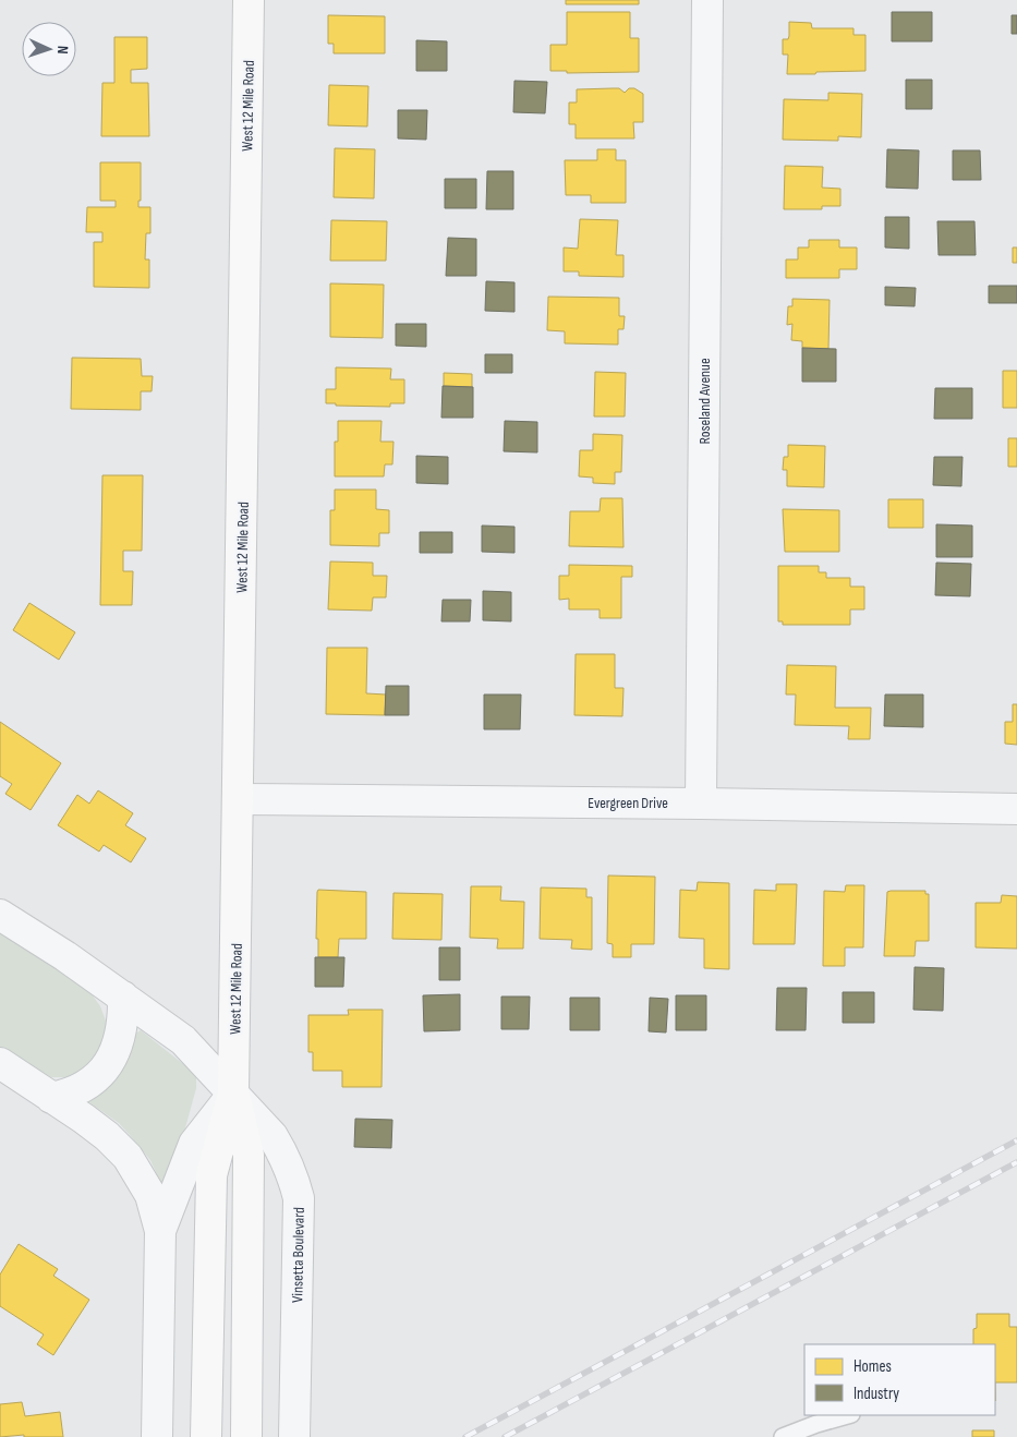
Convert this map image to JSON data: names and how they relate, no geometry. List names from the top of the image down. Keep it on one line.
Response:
{"streets":{"main road":["West 12 Mile Road"],"street":["Roseland Avenue","Evergreen Drive","Vinsetta Boulevard"]},"crossings":[["West 12 Mile Road","Evergreen Drive"],["West 12 Mile Road","Vinsetta Boulevard"],["Roseland Avenue","Evergreen Drive"]],"legend":["Homes","Industry"],"north":"right"}
